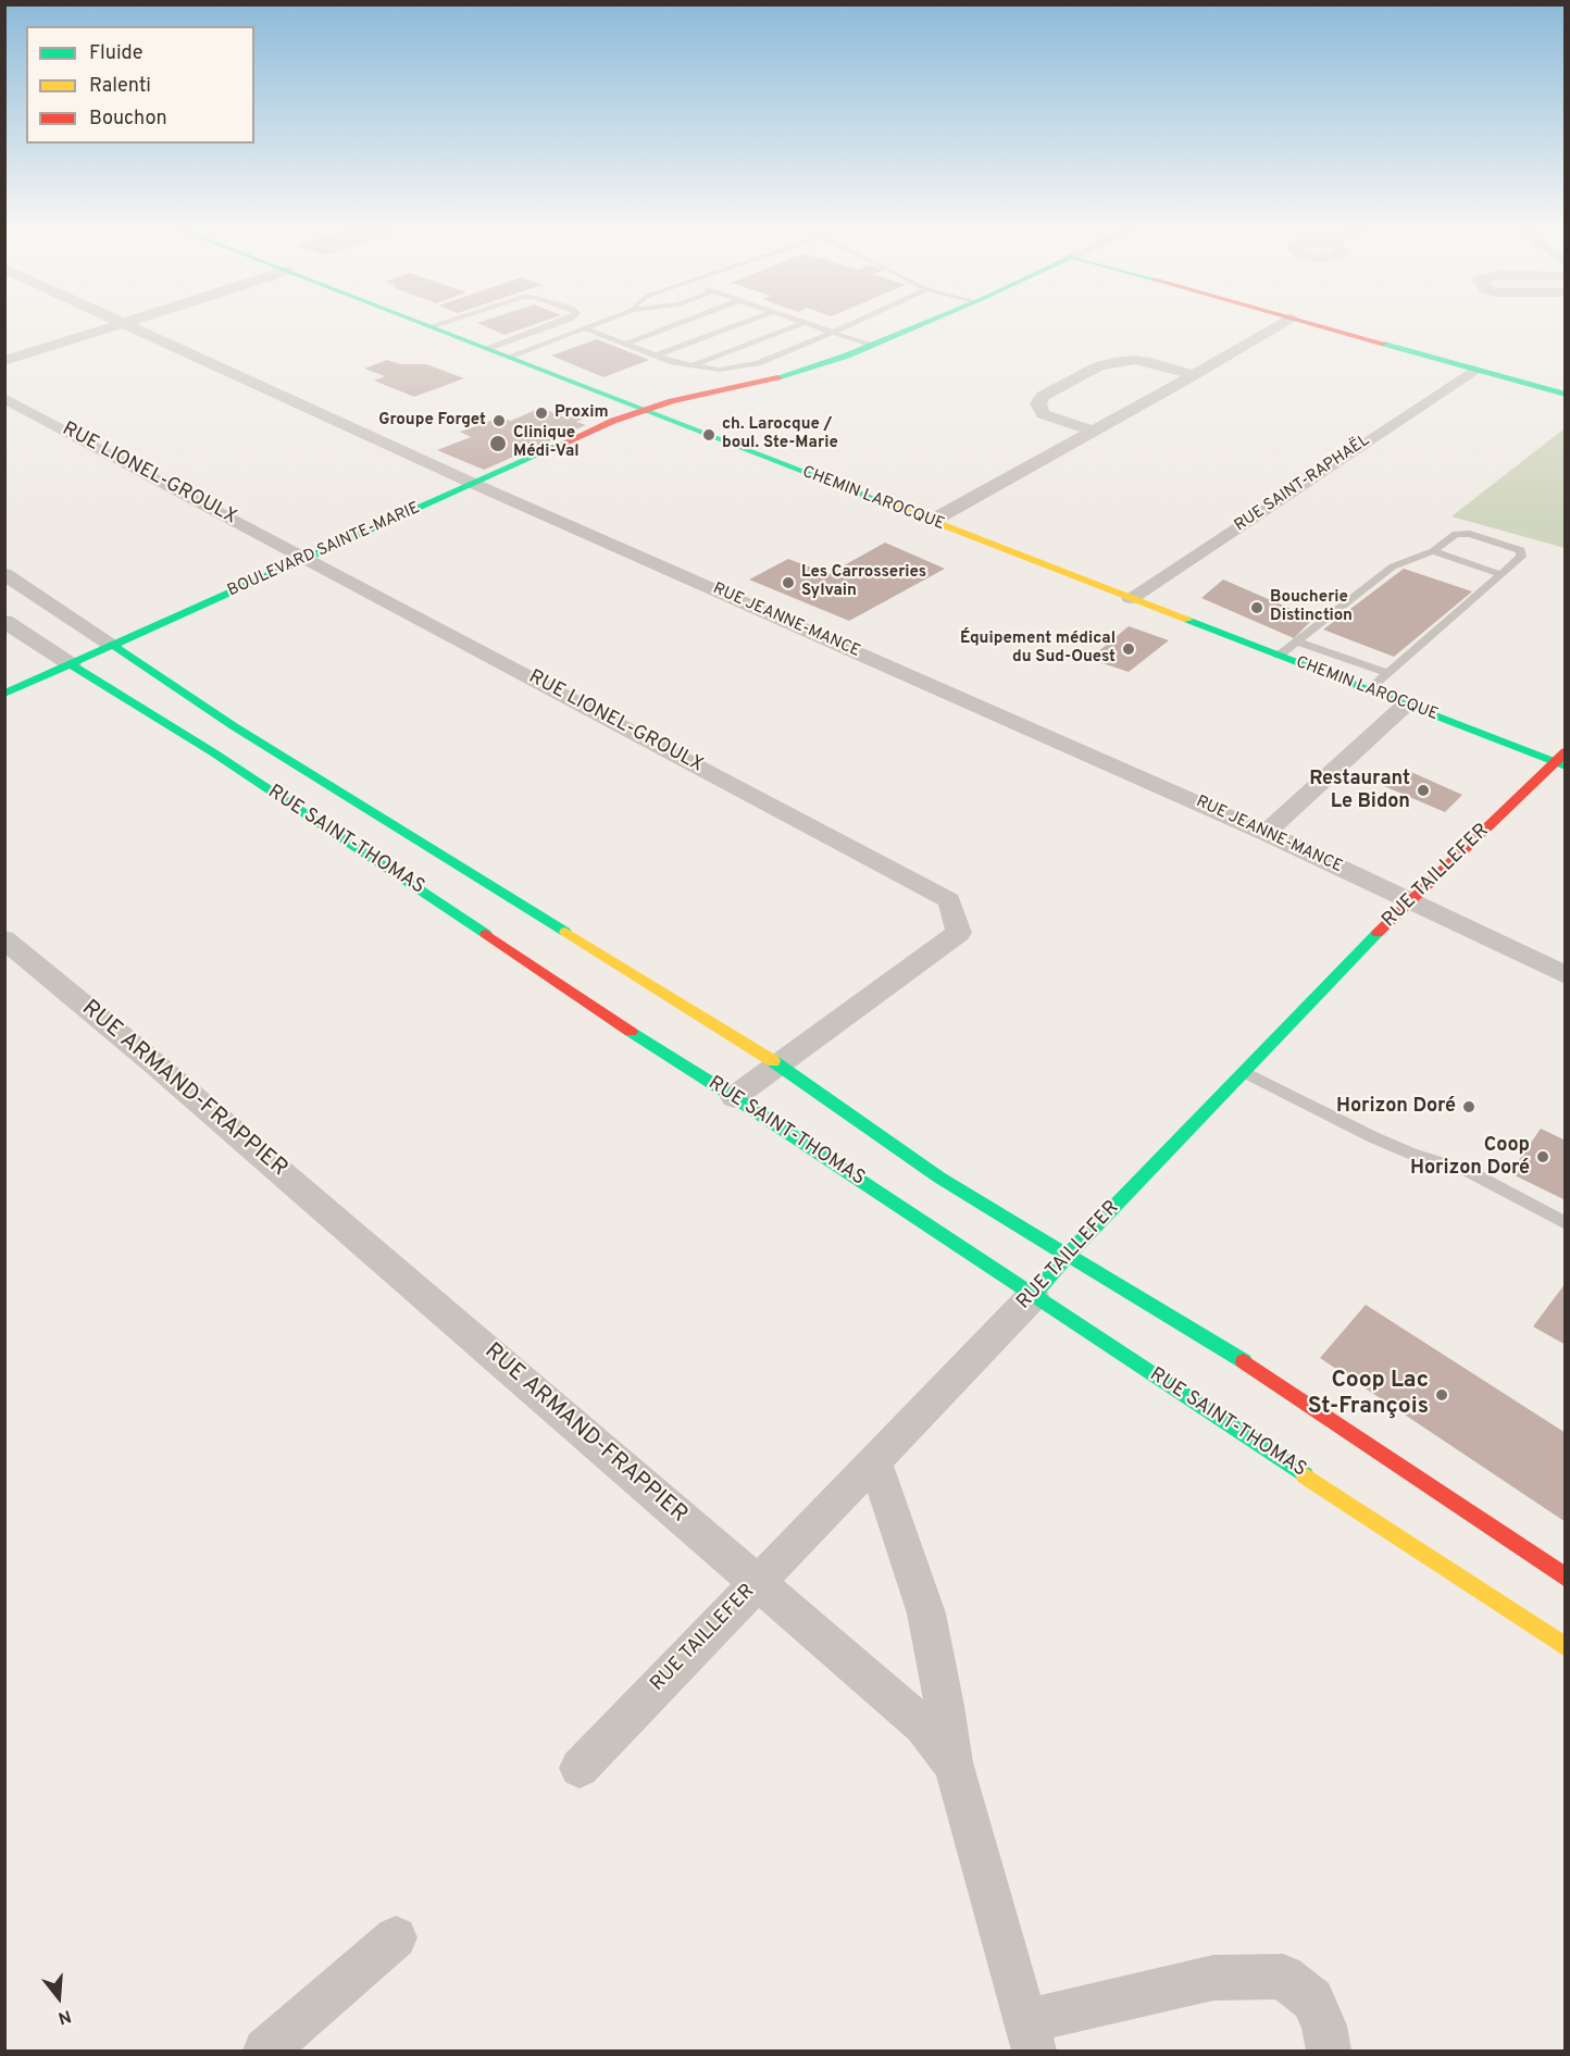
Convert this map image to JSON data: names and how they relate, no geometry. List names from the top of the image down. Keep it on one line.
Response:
{"streets":{"street":["RUE LIONEL-GROULX","RUE SAINT-RAPHAËL","CHEMIN LAROCQUE","BOULEVARD SAINTE-MARIE","RUE JEANNE-MANCE","RUE SAINT-THOMAS","RUE TAILLEFER","RUE ARMAND-FRAPPIER"]},"crossings":[["RUE LIONEL-GROULX","BOULEVARD SAINTE-MARIE"],["RUE LIONEL-GROULX","RUE SAINT-THOMAS"],["RUE SAINT-RAPHAËL","CHEMIN LAROCQUE"],["CHEMIN LAROCQUE","BOULEVARD SAINTE-MARIE"],["CHEMIN LAROCQUE","RUE TAILLEFER"],["BOULEVARD SAINTE-MARIE","RUE JEANNE-MANCE"],["BOULEVARD SAINTE-MARIE","RUE SAINT-THOMAS"],["RUE JEANNE-MANCE","RUE TAILLEFER"],["RUE SAINT-THOMAS","RUE TAILLEFER"],["RUE TAILLEFER","RUE ARMAND-FRAPPIER"]],"places":["Proxim","Groupe Forget","ch. Larocque / boul. Ste-Marie","Clinique Médi-Val","Les Carrosseries Sylvain","Boucherie Distinction","Équipement médical du Sud-Ouest","Restaurant Le Bidon","Horizon Doré","Coop Horizon Doré","Coop Lac St-François"],"legend":["Fluide","Ralenti","Bouchon"],"north":"bottom"}
